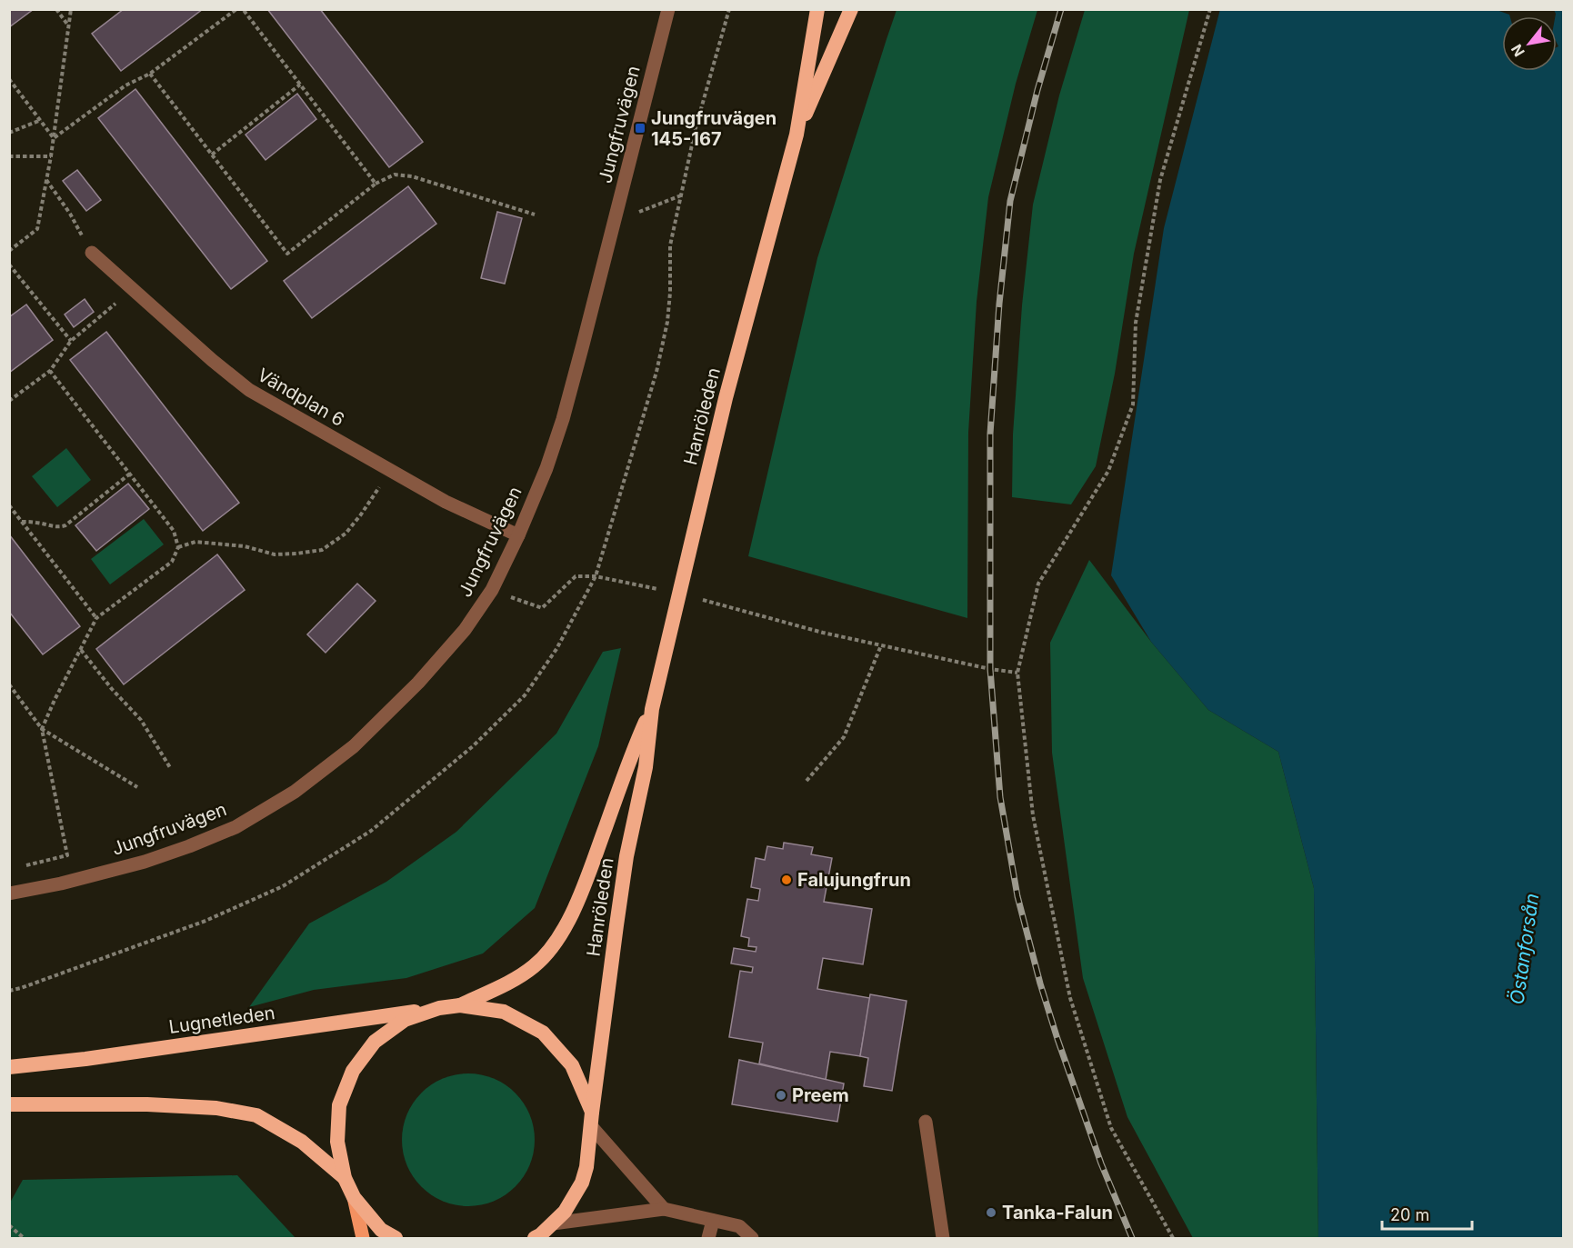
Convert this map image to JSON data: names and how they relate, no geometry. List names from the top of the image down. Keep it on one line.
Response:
{"streets":{"highway":["Hanröleden","Lugnetleden"],"street":["Jungfruvägen","Vändplan 6"]},"crossings":[["Jungfruvägen","Vändplan 6"]],"water":["Östanforsån"],"places":{"transit":["Jungfruvägen 145-167"],"other":["Falujungfrun","Preem","Tanka-Falun"]},"scale_bar":"20 m","north":"bottom left"}
